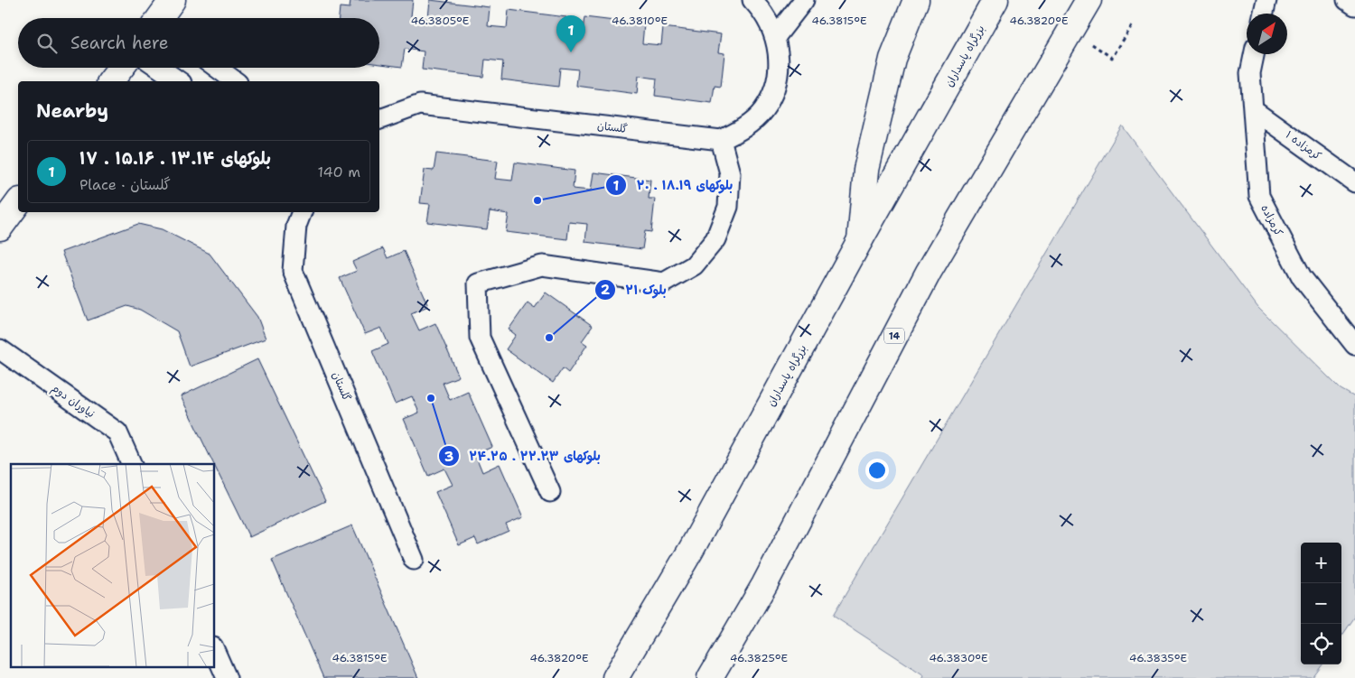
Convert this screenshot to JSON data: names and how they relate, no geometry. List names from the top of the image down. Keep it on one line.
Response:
{"streets":{"main road":["بزرگراه پاسداران","14"],"street":["گلستان","کرمزاده ١","کرمزاده","نیاوران دوم"]},"crossings":[["کرمزاده ١","کرمزاده"]],"places":["بلوکهای ۱۸.۱۹ . ۲۰","بلوک ۲۱","بلوکهای ۲۲.۲۳ . ۲۴.۲۵"],"north":"top right","page":{"pins":"1","search":"Search here","heading":"Nearby","list":[{"mark":"1","name":"بلوکهای ۱۳.۱۴ . ۱۵.۱۶ . ۱۷","note":"Place · گلستان","value":"140 m"}],"map_buttons":["+","−"]},"coordinates":["46.3805°E","46.3810°E","46.3815°E","46.3820°E","46.3825°E","46.3830°E","46.3835°E"]}
